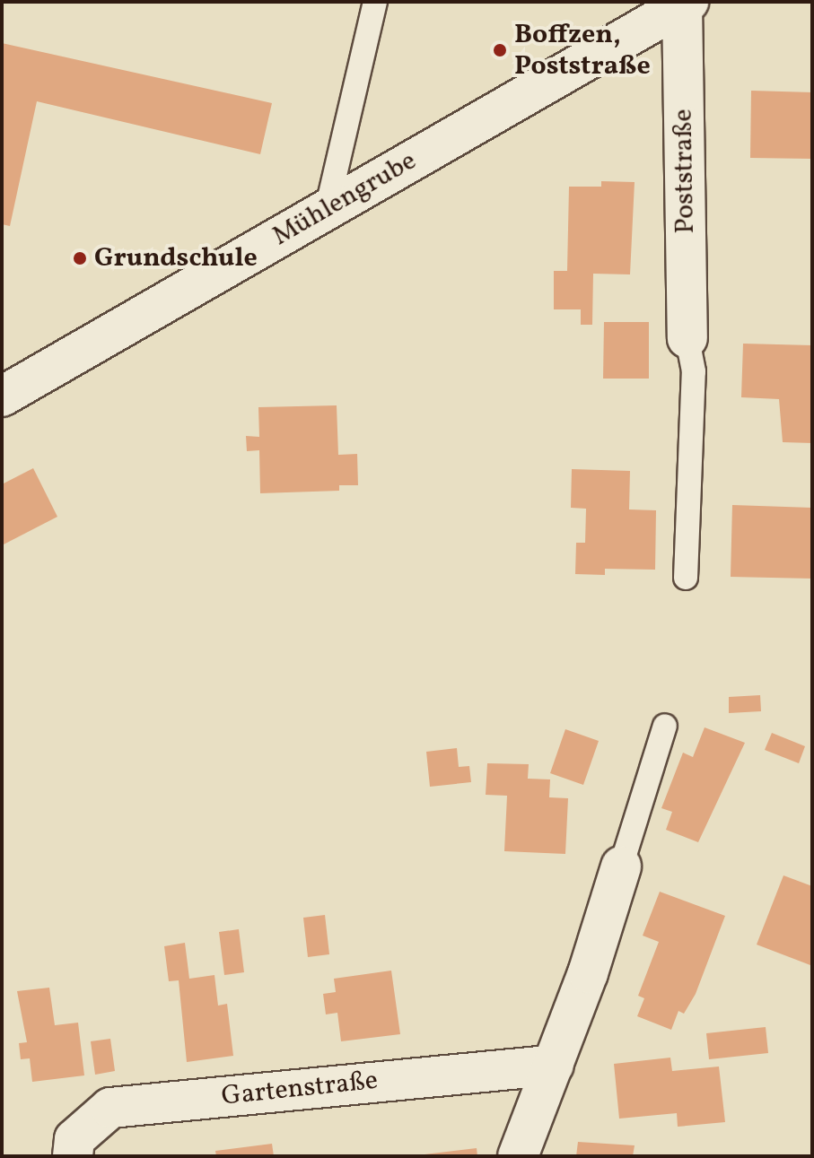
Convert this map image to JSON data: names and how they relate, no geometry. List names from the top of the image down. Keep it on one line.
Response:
{"streets":{"street":["Poststraße","Mühlengrube","Gartenstraße"]},"crossings":[["Poststraße","Mühlengrube"]],"places":["Boffzen, Poststraße","Grundschule"]}
